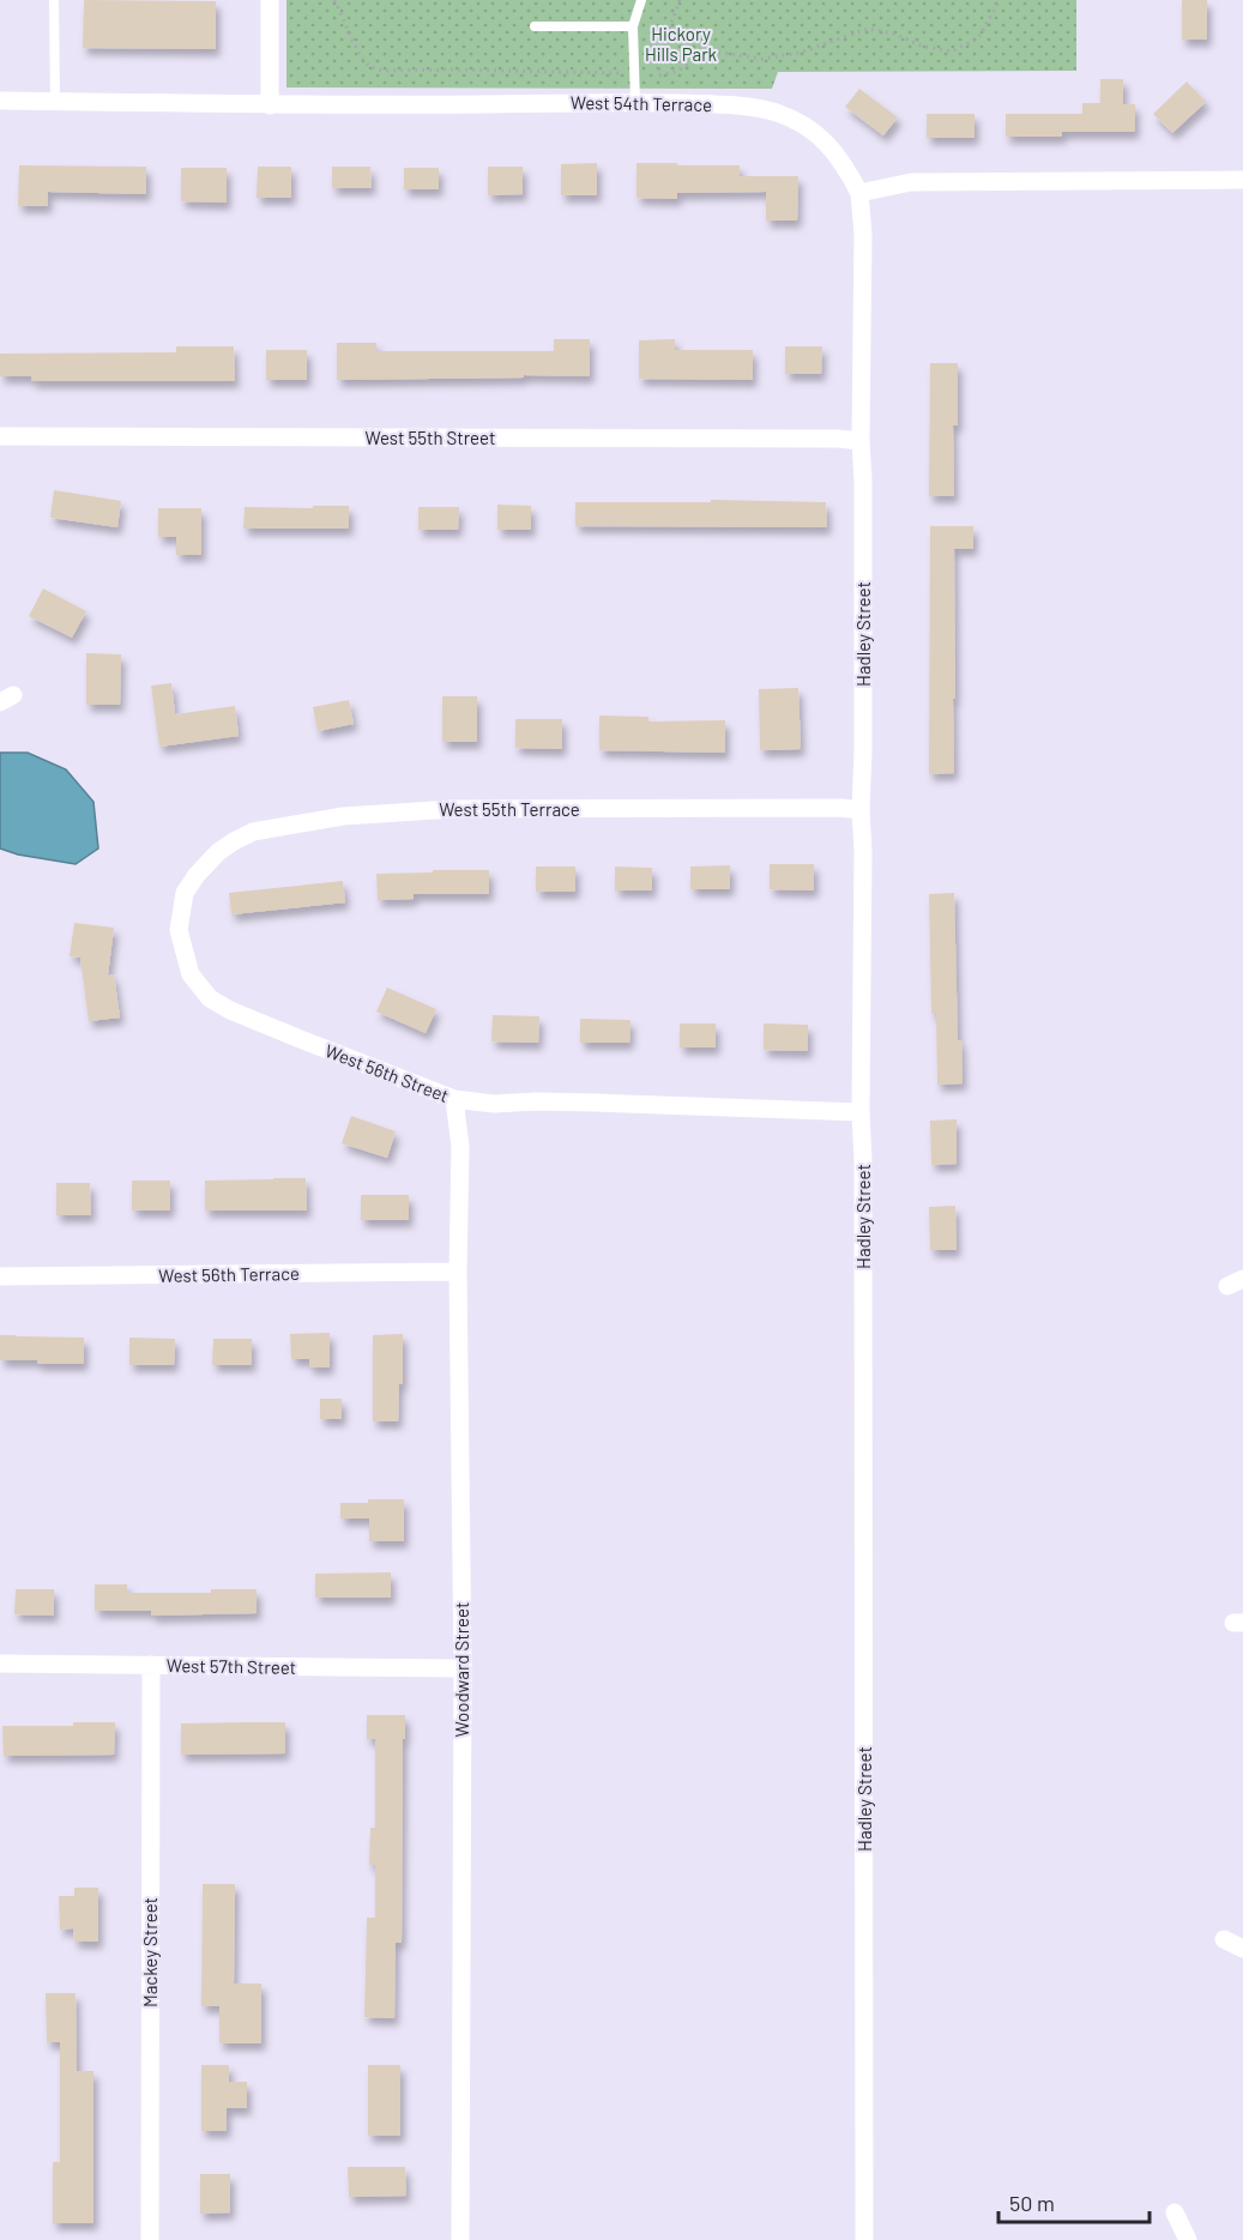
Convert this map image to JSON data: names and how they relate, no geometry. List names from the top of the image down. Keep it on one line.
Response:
{"streets":{"street":["West 54th Terrace","West 55th Street","Hadley Street","West 55th Terrace","West 56th Street","West 56th Terrace","West 57th Street","Woodward Street","Mackey Street"]},"crossings":[["West 54th Terrace","Hadley Street"],["West 55th Street","Hadley Street"],["Hadley Street","West 55th Terrace"],["Hadley Street","West 56th Street"],["West 55th Terrace","West 56th Street"],["West 56th Street","Woodward Street"],["West 56th Terrace","Woodward Street"],["West 57th Street","Woodward Street"],["West 57th Street","Mackey Street"]],"parks":["Hickory Hills Park"],"scale_bar":"50 m"}
